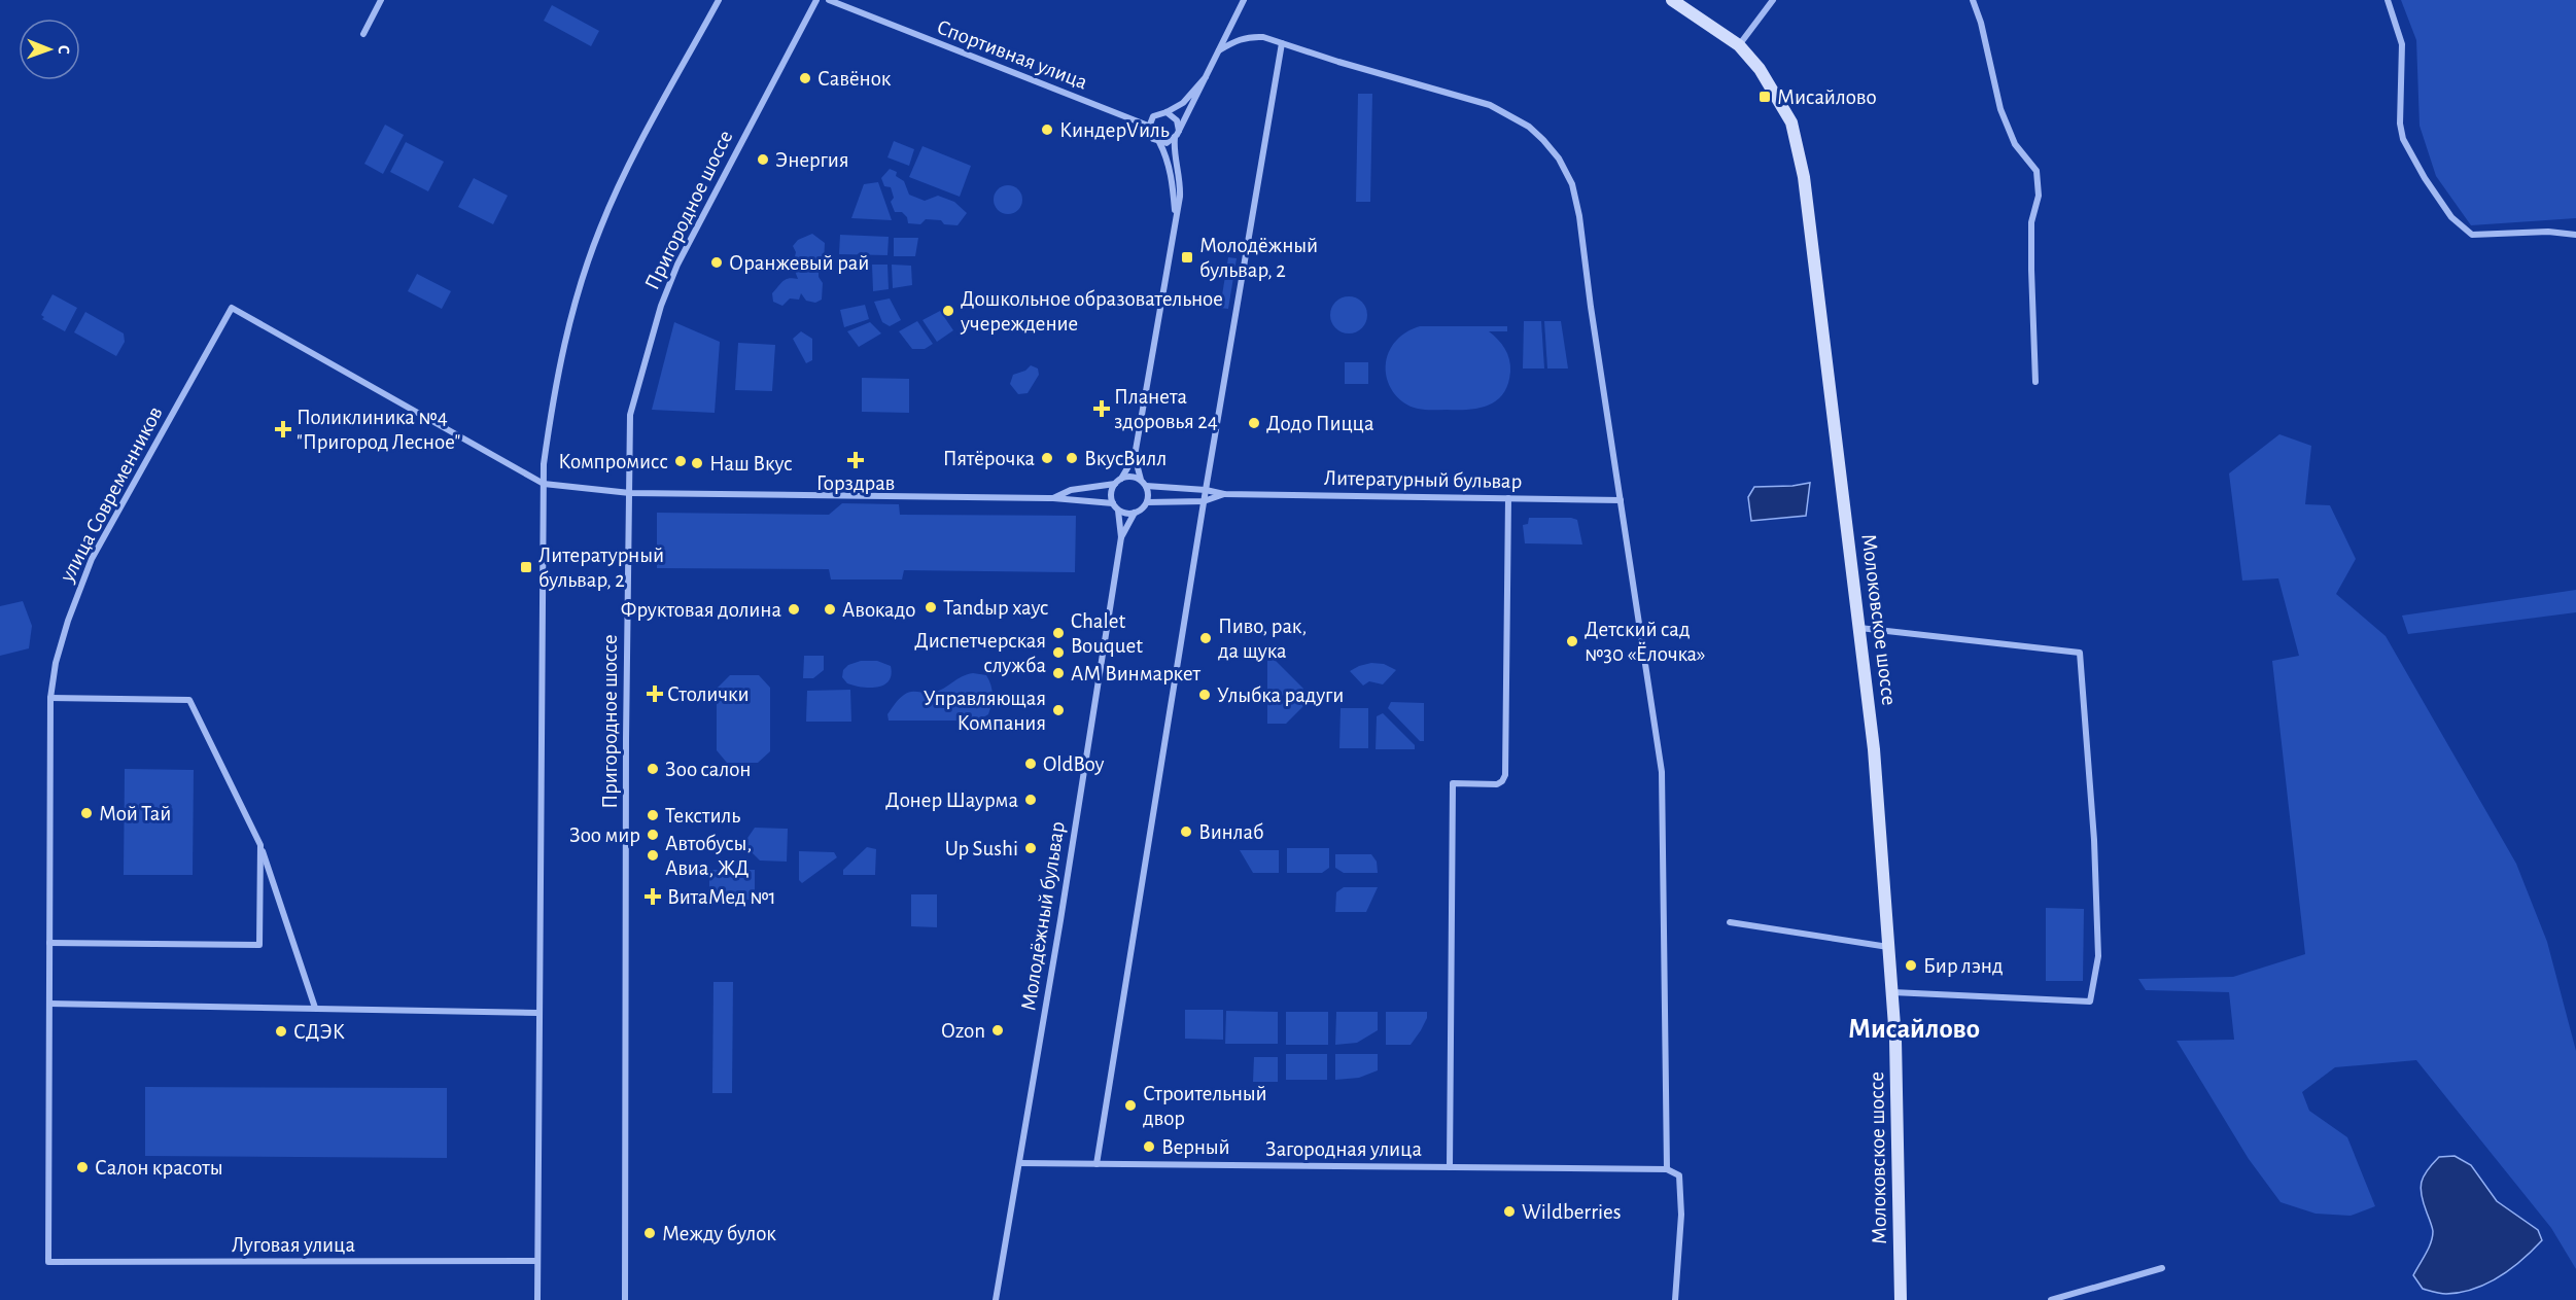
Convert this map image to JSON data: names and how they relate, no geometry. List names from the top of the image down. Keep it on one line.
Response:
{"streets":{"main road":["Молоковское шоссе"],"street":["Спортивная улица","Пригородное шоссе","Литературный бульвар","улица Современников","Молодёжный бульвар","Загородная улица","Луговая улица"]},"crossings":[["Литературный бульвар","Молодёжный бульвар"],["улица Современников","Луговая улица"],["Молодёжный бульвар","Загородная улица"]],"districts":["Мисайлово"],"places":{"other":["Савёнок","КиндерVиль","Энергия","Оранжевый рай","Дошкольное образовательное учереждение","Додо Пицца","Пятёрочка","ВкусВилл","Компромисс","Наш Вкус","Tandыр хаус","Фруктовая долина","Авокадо","Chalet Bouquet","Пиво, рак, да щука","Детский сад №30 «Ёлочка»","Диспетчерская служба","АМ Винмаркет","Улыбка радуги","Управляющая Компания","OldBoy","Зоо салон","Донер Шаурма","Мой Тай","Текстиль","Винлаб","Зоо мир","Up Sushi","Автобусы, Авиа, ЖД","Бир лэнд","Ozon","СДЭК","Строительный двор","Верный","Салон красоты","Wildberries","Между булок"],"transit":["Мисайлово","Молодёжный бульвар, 2","Литературный бульвар, 2"],"health":["Планета здоровья 24","Поликлиника №4 \"Пригород Лесное\"","Горздрав","Столички","ВитаМед №1"]},"north":"right"}
